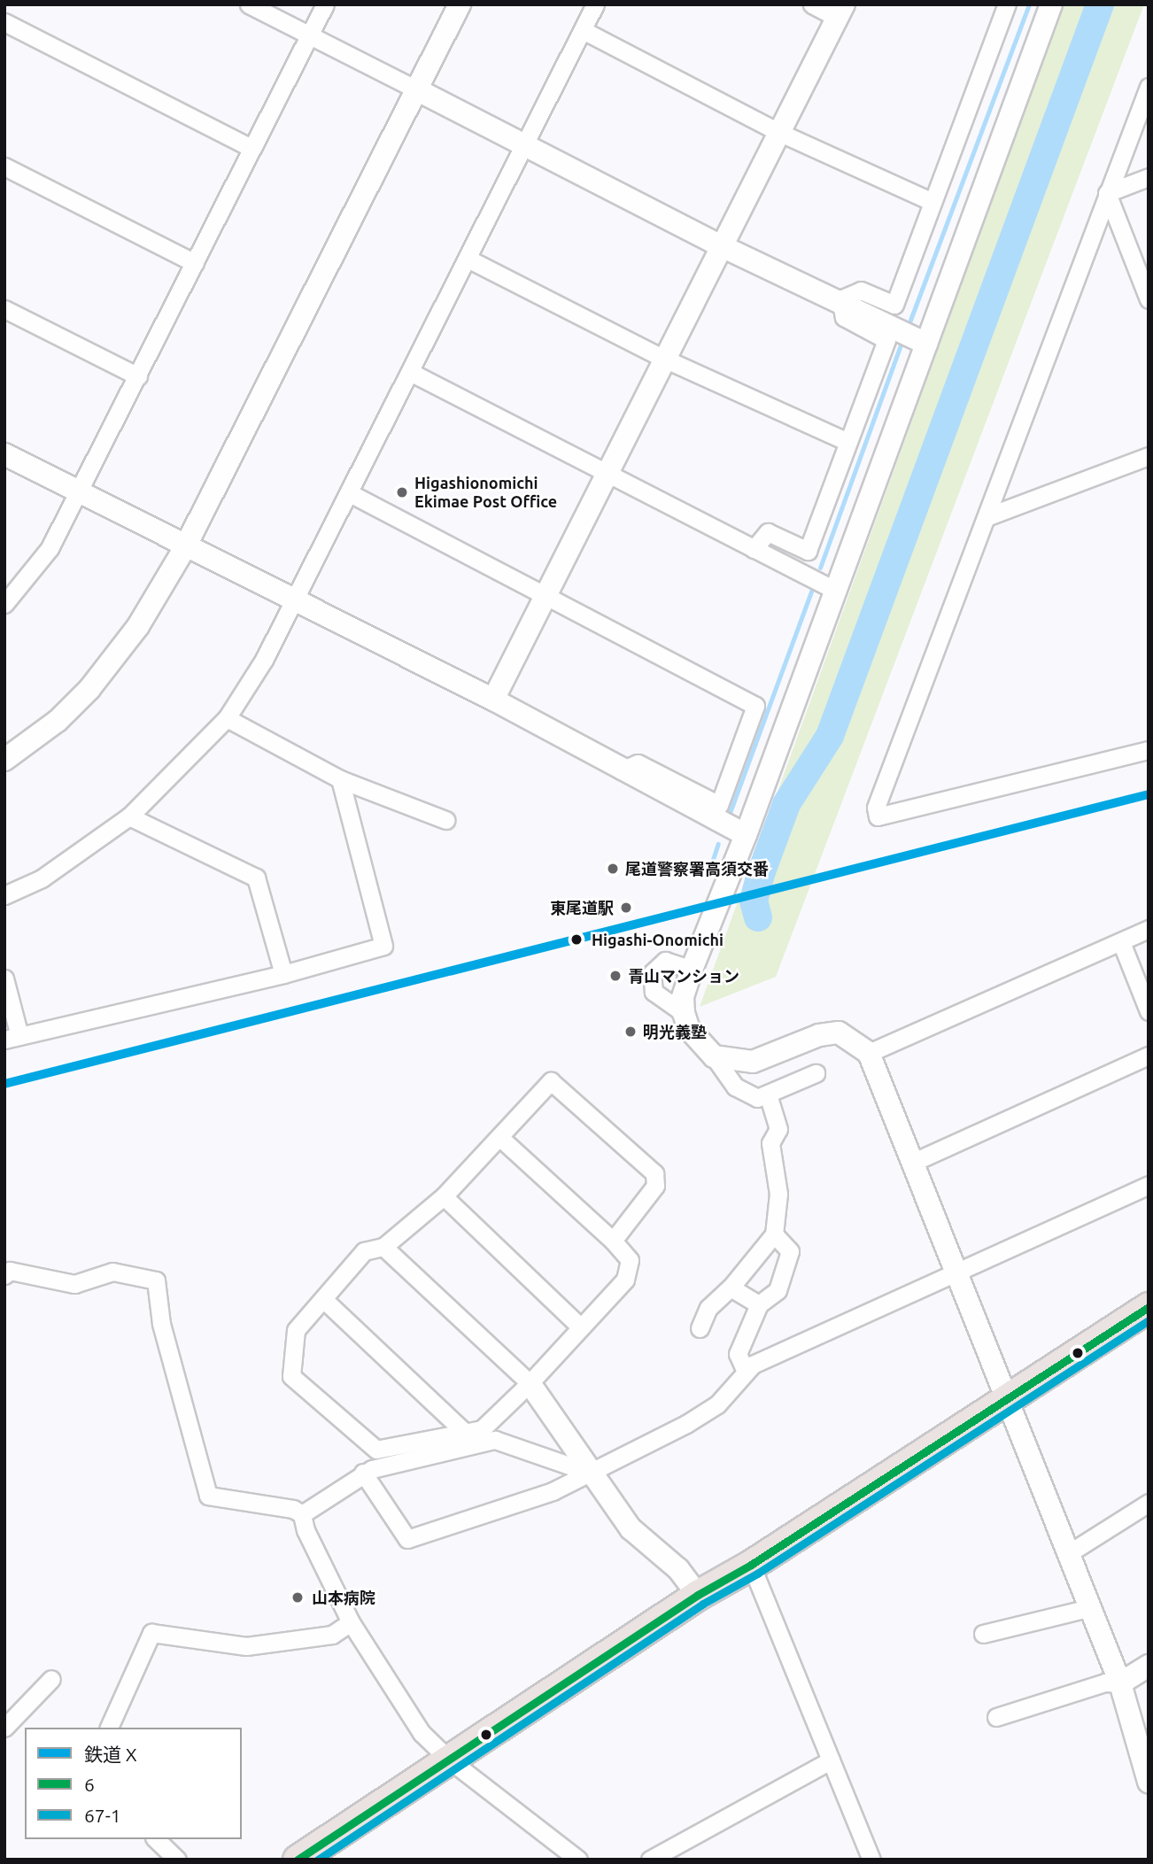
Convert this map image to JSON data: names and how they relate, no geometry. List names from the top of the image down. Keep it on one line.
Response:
{"places":["Higashionomichi Ekimae Post Office","尾道警察署高須交番","東尾道駅","Higashi-Onomichi","青山マンション","明光義塾","山本病院"],"lines":["rail line X","transit line 6","transit line 67-1"],"legend":["鉄道 X","6","67-1"]}
